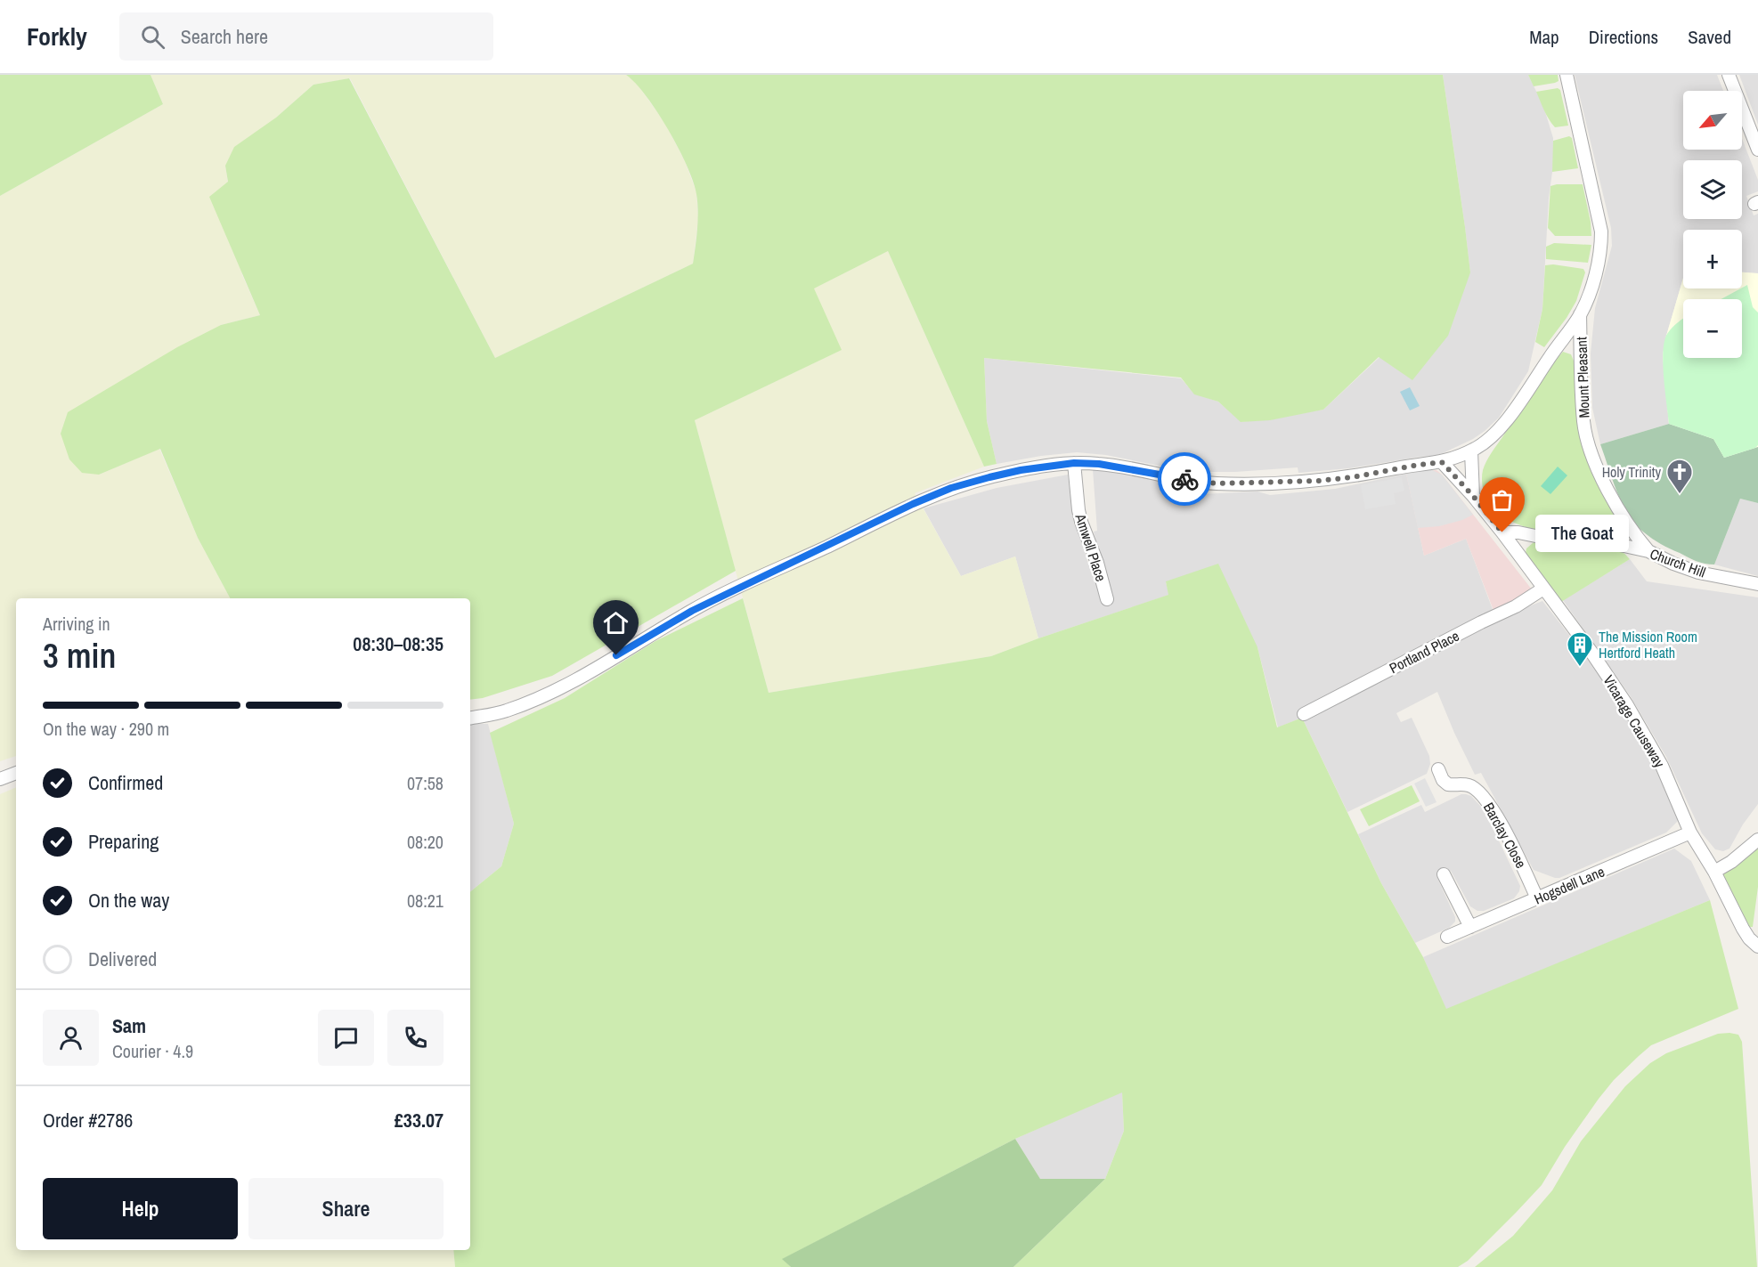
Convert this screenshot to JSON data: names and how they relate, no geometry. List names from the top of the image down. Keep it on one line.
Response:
{"streets":{"street":["Mount Pleasant","Amwell Place","Church Hill","Portland Place","Vicarage Causeway","Barclay Close","Hogsdell Lane"]},"crossings":[["Mount Pleasant","Amwell Place"],["Mount Pleasant","Church Hill"],["Mount Pleasant","Vicarage Causeway"],["Church Hill","Vicarage Causeway"],["Portland Place","Vicarage Causeway"],["Vicarage Causeway","Hogsdell Lane"],["Barclay Close","Hogsdell Lane"]],"places":{"church":["Holy Trinity"],"other":["The Goat"],"building":["The Mission Room Hertford Heath"]},"north":"bottom left","page":{"header":"Forkly","search":"Search here","nav":["Map","Directions","Saved"],"map_buttons":["+","−"],"bubble":"The Goat","heading":["3 min","Arriving in","08:30–08:35"],"panel":["Sam","Courier · 4.9","Order #2786","£33.07"],"bar":"On the way · 290 m","list":[["Confirmed","07:58"],["Preparing","08:20"],["On the way","08:21"],"Delivered"],"buttons":["Help","Share"]}}
